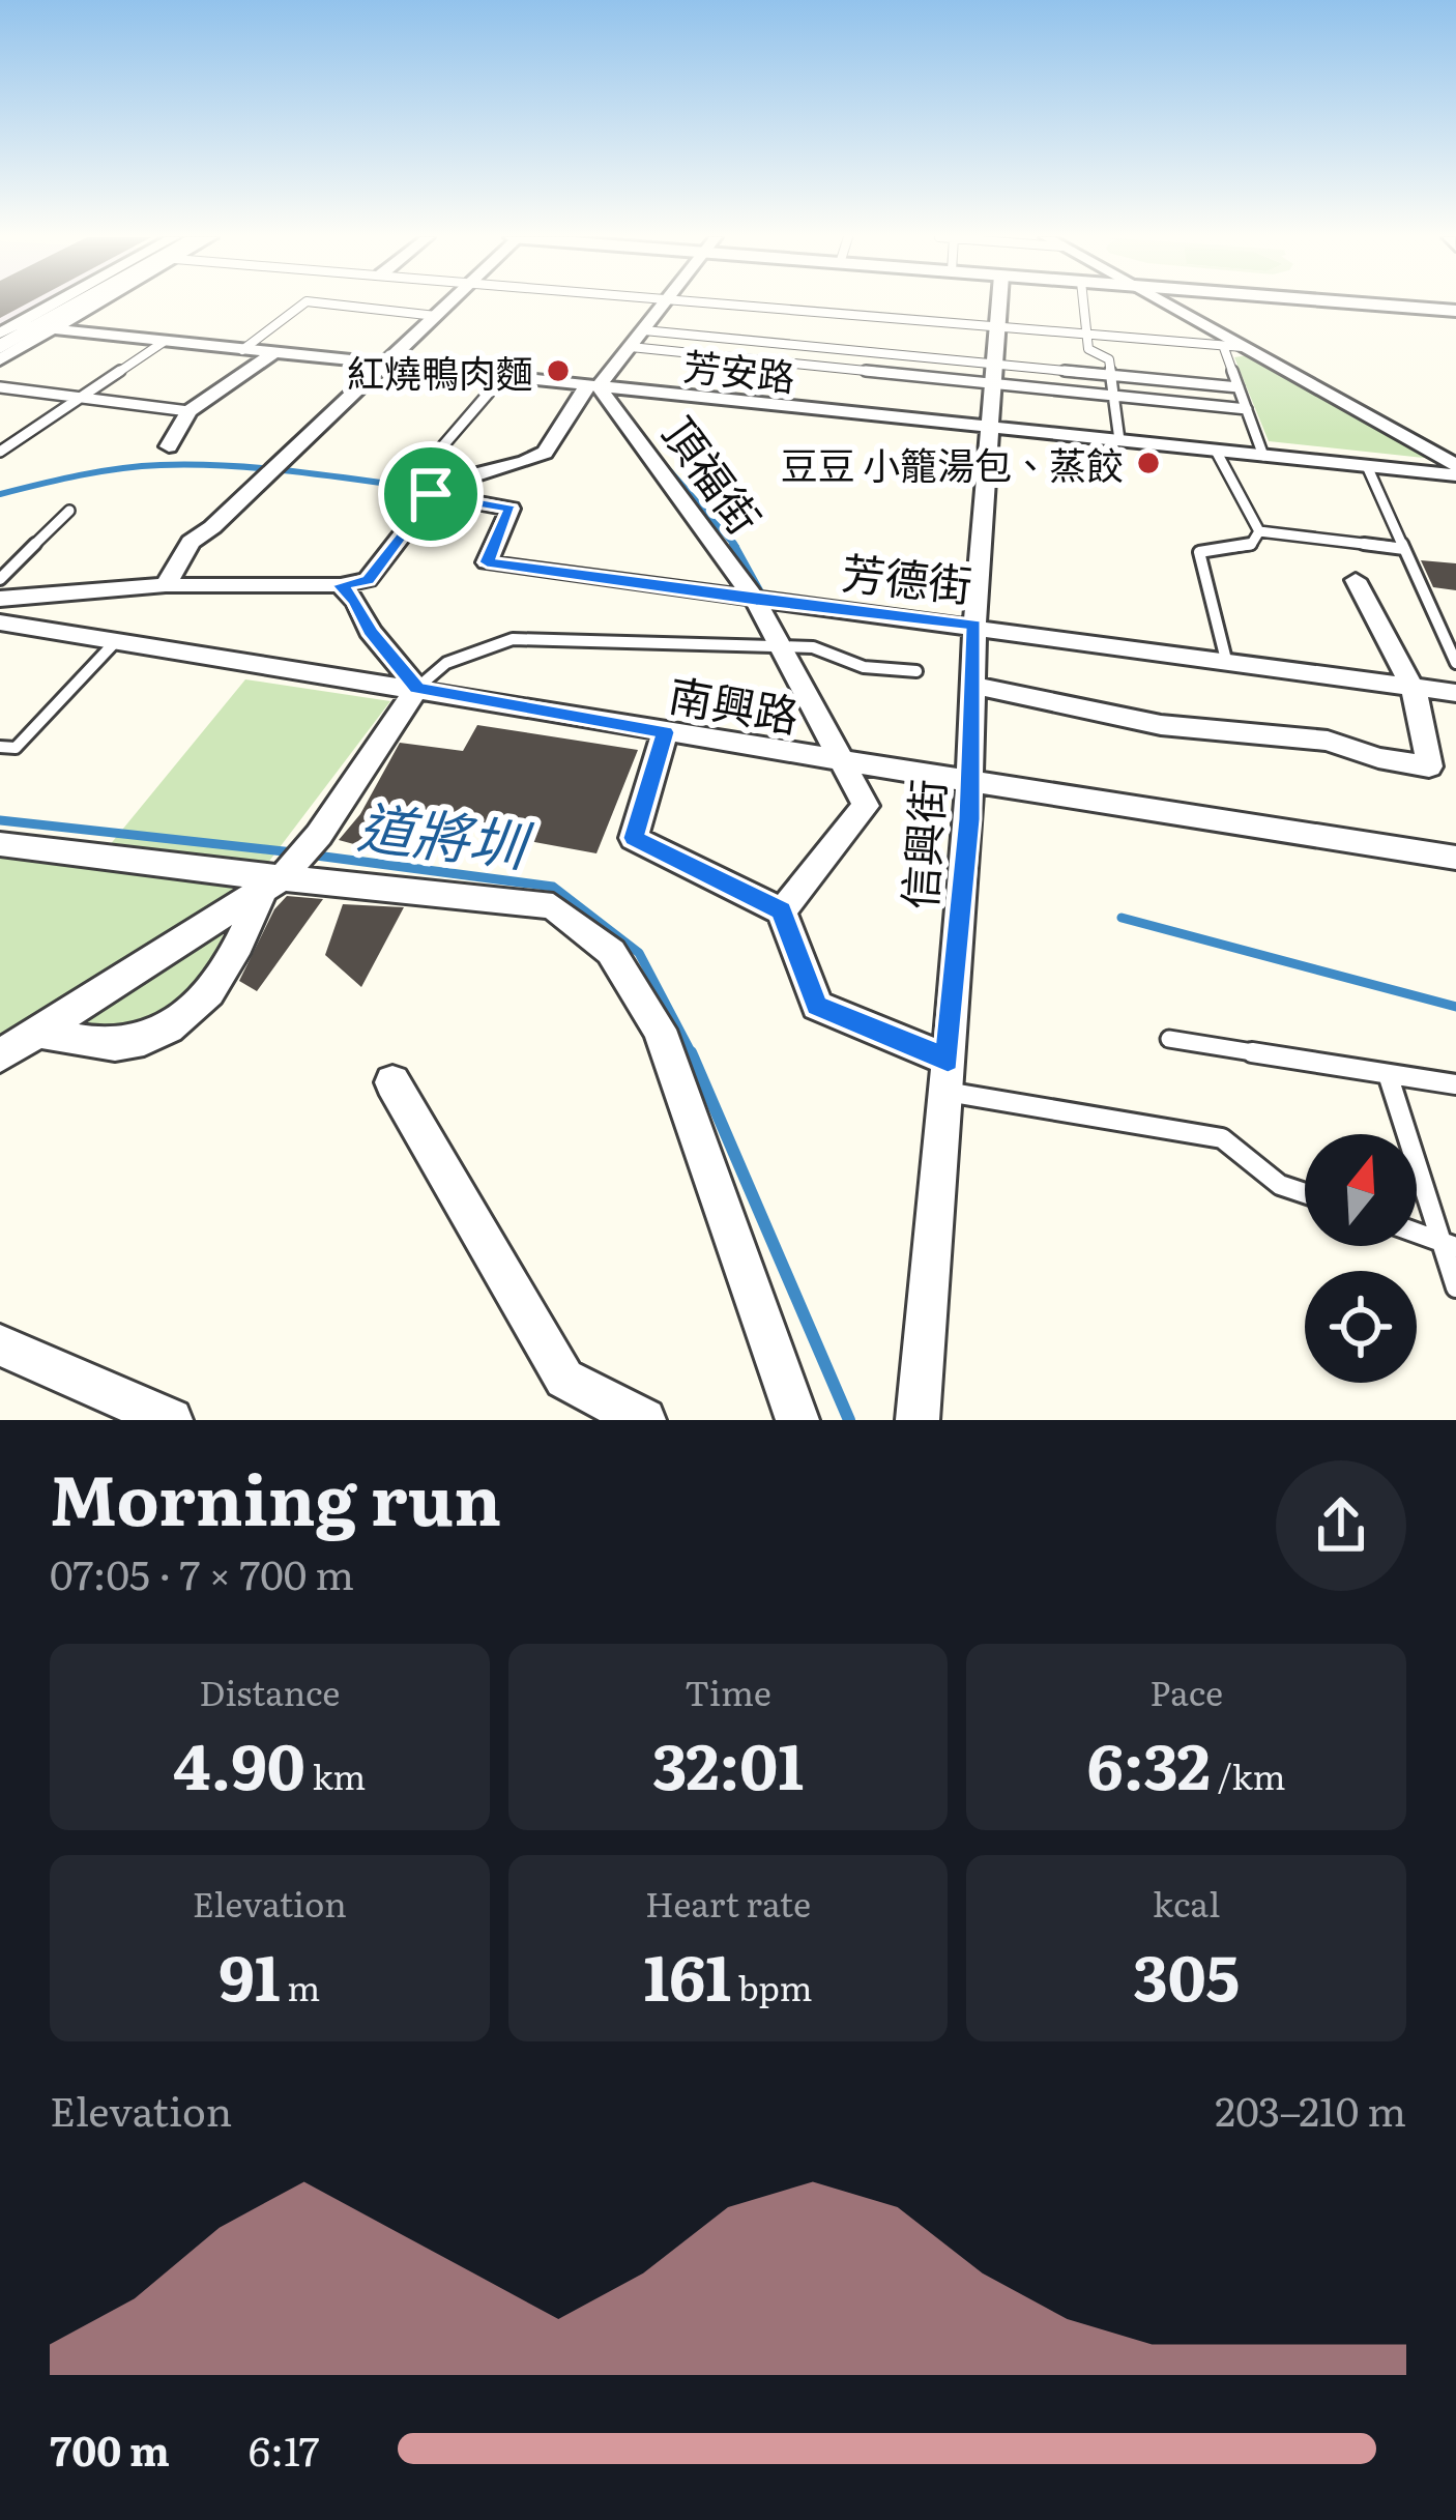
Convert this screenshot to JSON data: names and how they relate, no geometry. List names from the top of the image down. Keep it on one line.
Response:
{"streets":{"street":["芳安路","頂福街","芳德街","南興路","信興街"]},"crossings":[["芳安路","頂福街"],["芳安路","信興街"],["頂福街","芳德街"],["頂福街","南興路"],["芳德街","信興街"],["南興路","信興街"]],"water":["道將圳"],"places":["紅燒鴨肉麵","豆豆 小籠湯包、蒸餃"],"north":"top","page":{"heading":["Morning run","07:05 · 7 × 700 m"],"stats":[["Distance","4.90 km"],["Time","32:01"],["Pace","6:32 /km"],["Elevation","91 m"],["Heart rate","161 bpm"],["kcal","305"]],"chart":["Elevation","203–210 m"],"list":[{"name":"700 m","note":"6:17"}]}}
